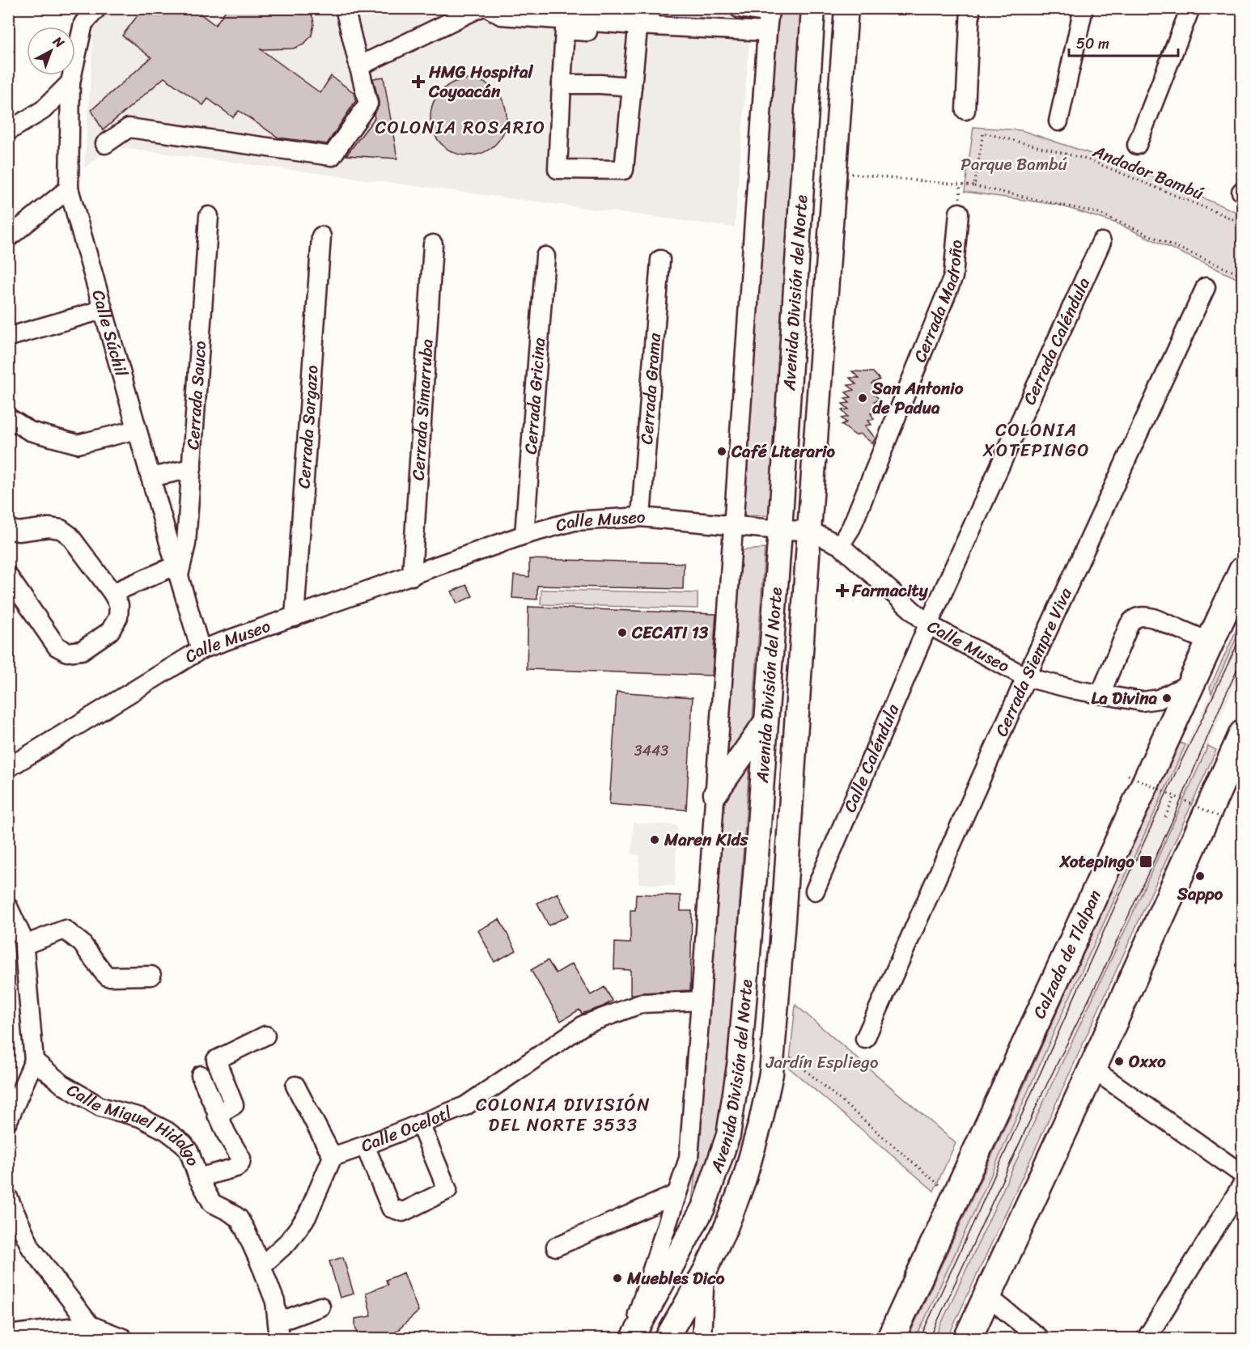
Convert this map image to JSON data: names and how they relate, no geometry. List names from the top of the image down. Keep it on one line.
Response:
{"streets":{"highway":["Calzada de Tlalpan"],"main road":["Avenida División del Norte"],"street":["Cerrada Madroño","Calle Súchil","Cerrada Caléndula","Cerrada Grama","Cerrada Gricina","Cerrada Sauco","Cerrada Simarruba","Cerrada Sargazo","Calle Museo","Cerrada Siempre Viva","Calle Caléndula","Calle Miguel Hidalgo","Calle Ocelotl"],"path":["Andador Bambú"]},"crossings":[["Avenida División del Norte","Calle Museo"],["Avenida División del Norte","Calle Ocelotl"],["Cerrada Madroño","Calle Museo"],["Calle Súchil","Cerrada Sauco"],["Calle Súchil","Calle Museo"],["Cerrada Caléndula","Calle Museo"],["Cerrada Caléndula","Calle Caléndula"],["Cerrada Grama","Calle Museo"],["Cerrada Gricina","Calle Museo"],["Cerrada Simarruba","Calle Museo"],["Cerrada Sargazo","Calle Museo"],["Calle Museo","Cerrada Siempre Viva"],["Calle Museo","Calle Caléndula"],["Calle Museo","Calzada de Tlalpan"]],"districts":["COLONIA ROSARIO","COLONIA XOTEPINGO","COLONIA DIVISIÓN DEL NORTE 3533"],"parks":["Parque Bambú","Jardín Espliego"],"places":{"health":["HMG Hospital Coyoacán","Farmacity"],"other":["San Antonio de Padua","Café Literario","CECATI 13","La Divina","Maren Kids","Sappo","Oxxo","Muebles Dico"],"transit":["Xotepingo"]},"house_numbers":["3443"],"scale_bar":"50 m","north":"top right"}
